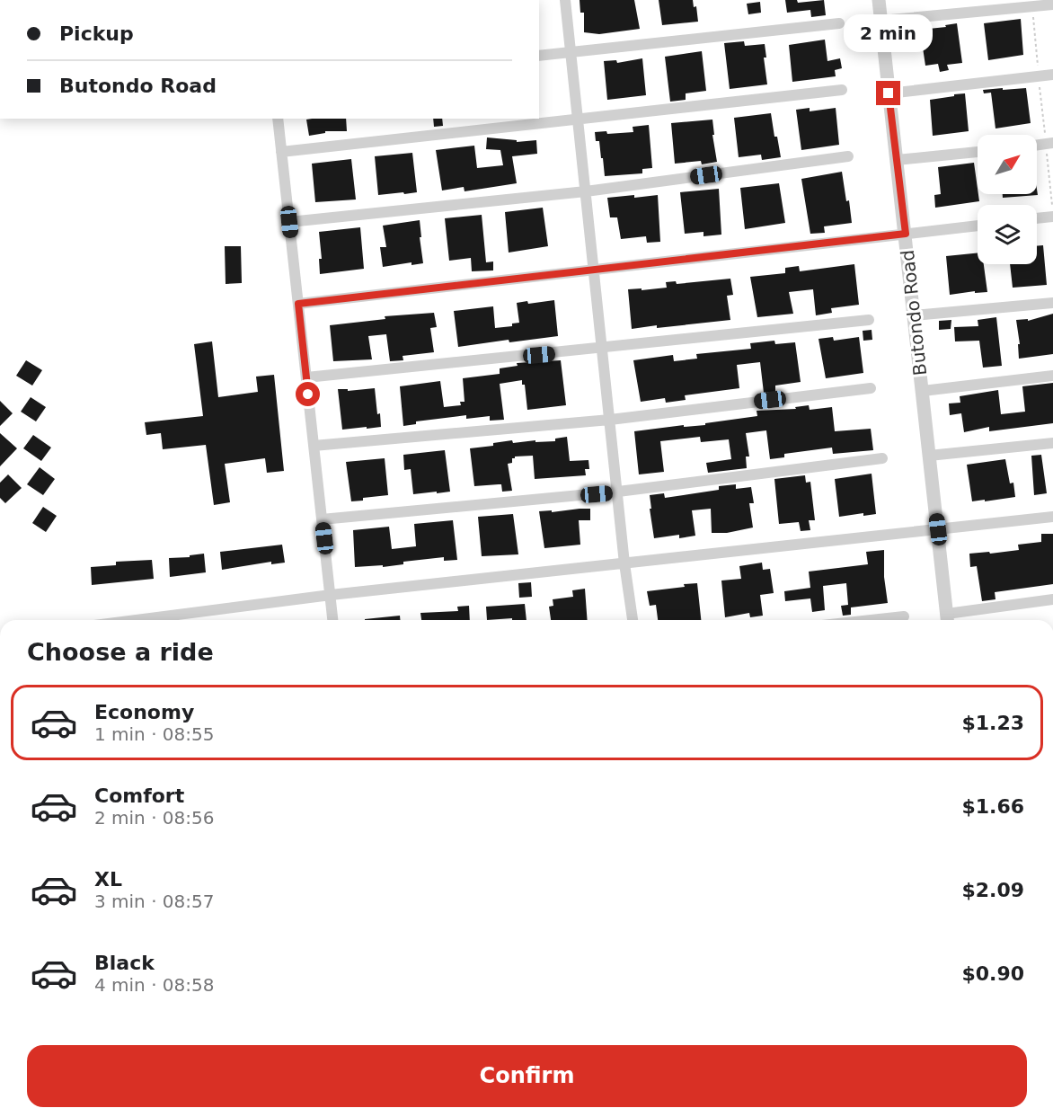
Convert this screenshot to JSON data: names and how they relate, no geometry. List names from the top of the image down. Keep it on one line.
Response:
{"streets":{"street":["Butondo Road"]},"north":"top right","page":{"banner":["Pickup","Butondo Road"],"bubble":"2 min","heading":"Choose a ride","list":[{"name":"Economy","note":"1 min · 08:55","value":"$1.23"},{"name":"Comfort","note":"2 min · 08:56","value":"$1.66"},{"name":"XL","note":"3 min · 08:57","value":"$2.09"},{"name":"Black","note":"4 min · 08:58","value":"$0.90"}],"buttons":"Confirm"}}
